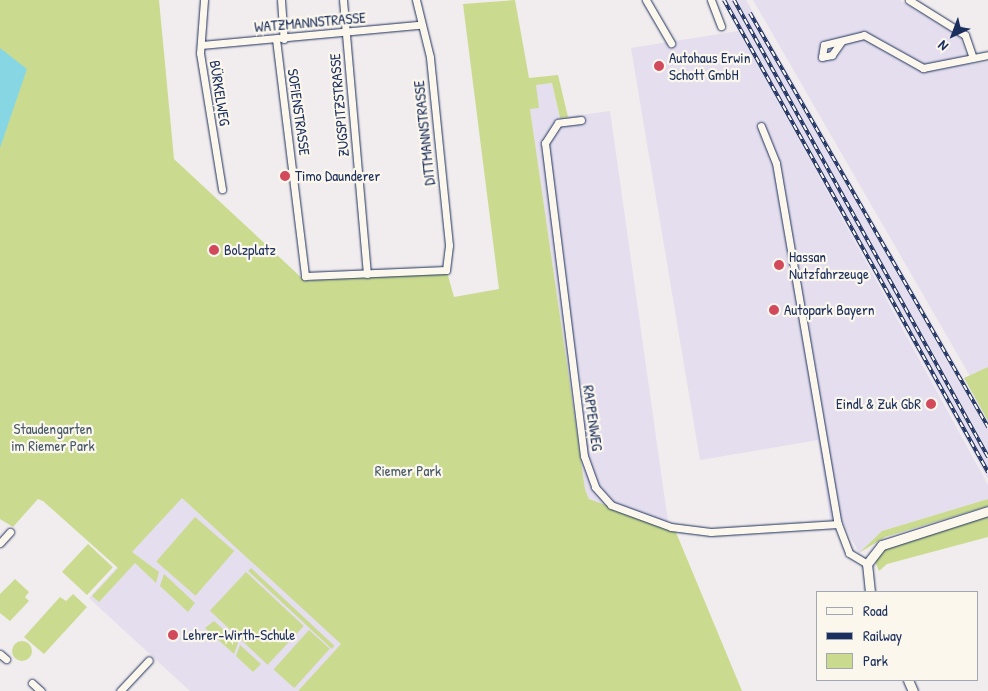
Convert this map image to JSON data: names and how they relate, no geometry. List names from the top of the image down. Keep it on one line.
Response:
{"streets":{"street":["WATZMANNSTRASSE","BÜRKELWEG","ZUGSPITZSTRASSE","SOFIENSTRASSE","DITTMANNSTRASSE","RAPPENWEG"]},"crossings":[["WATZMANNSTRASSE","BÜRKELWEG"],["WATZMANNSTRASSE","ZUGSPITZSTRASSE"],["WATZMANNSTRASSE","SOFIENSTRASSE"],["WATZMANNSTRASSE","DITTMANNSTRASSE"],["ZUGSPITZSTRASSE","SOFIENSTRASSE"],["ZUGSPITZSTRASSE","DITTMANNSTRASSE"],["SOFIENSTRASSE","DITTMANNSTRASSE"]],"parks":["Staudengarten im Riemer Park","Riemer Park"],"places":["Autohaus Erwin Schott GmbH","Timo Daunderer","Bolzplatz","Hassan Nutzfahrzeuge","Autopark Bayern","Eindl & Zuk GbR","Lehrer-Wirth-Schule"],"legend":["Road","Railway","Park"],"north":"bottom left"}
